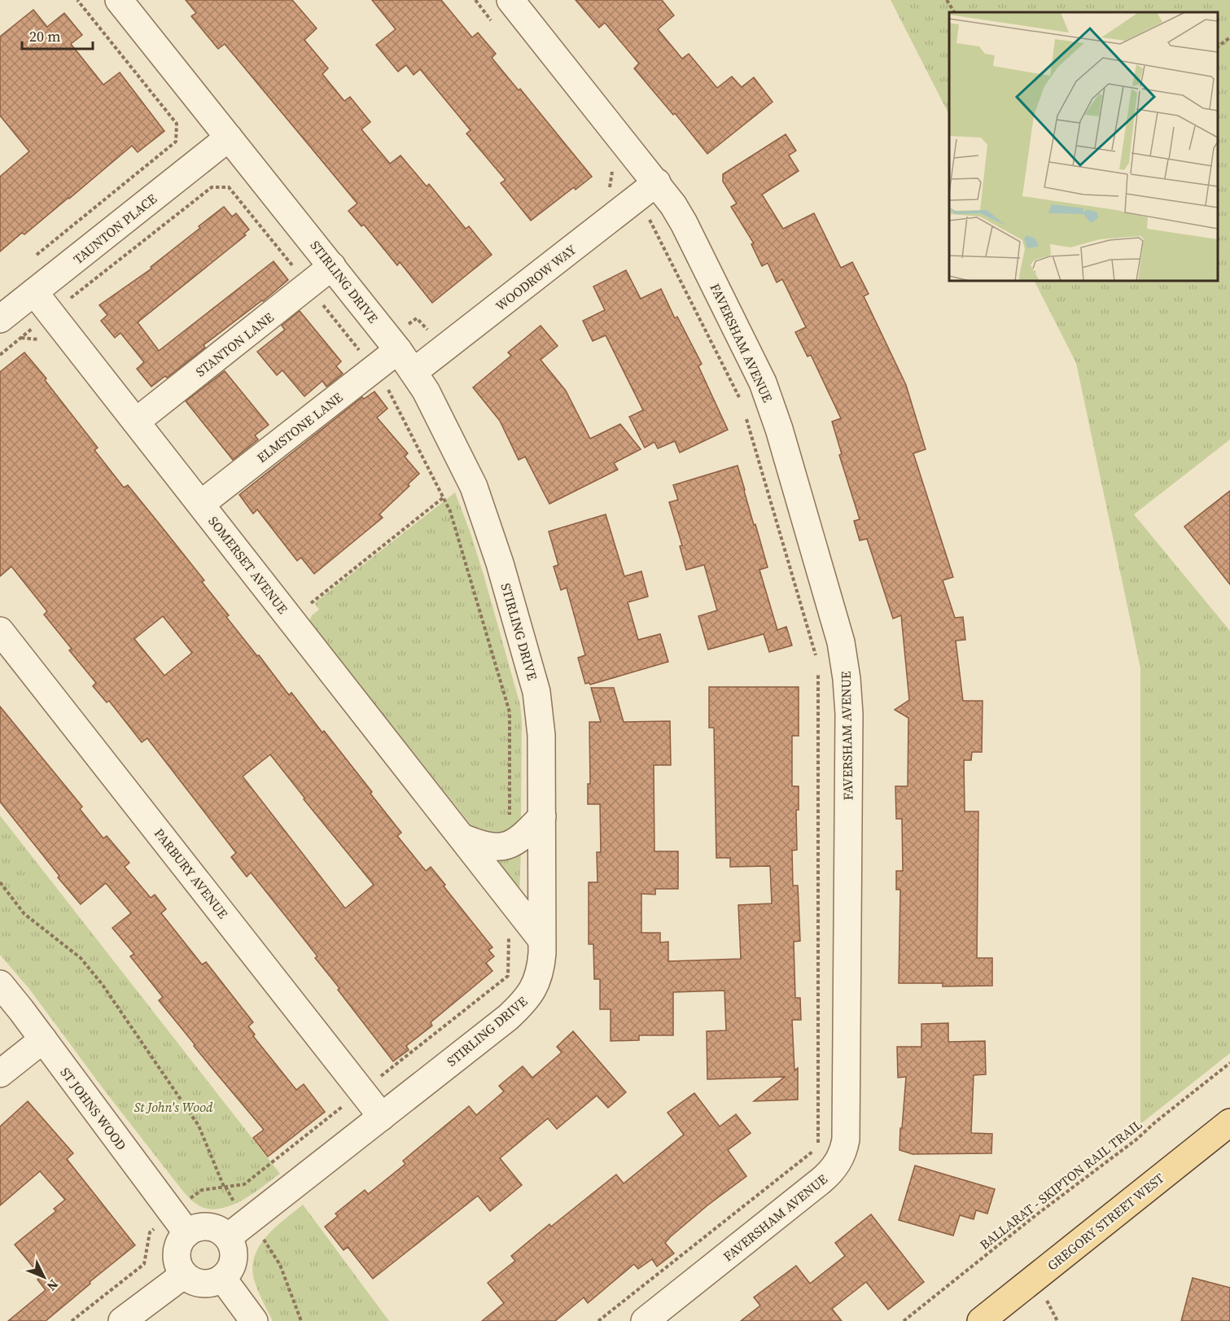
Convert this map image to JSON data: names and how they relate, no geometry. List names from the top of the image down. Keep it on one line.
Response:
{"streets":{"main road":["GREGORY STREET WEST"],"street":["TAUNTON PLACE","WOODROW WAY","STIRLING DRIVE","FAVERSHAM AVENUE","STANTON LANE","ELMSTONE LANE","SOMERSET AVENUE","PARBURY AVENUE","ST JOHNS WOOD"],"path":["BALLARAT - SKIPTON RAIL TRAIL"]},"crossings":[["TAUNTON PLACE","STIRLING DRIVE"],["TAUNTON PLACE","SOMERSET AVENUE"],["WOODROW WAY","STIRLING DRIVE"],["WOODROW WAY","FAVERSHAM AVENUE"],["STIRLING DRIVE","STANTON LANE"],["STIRLING DRIVE","ELMSTONE LANE"],["STIRLING DRIVE","SOMERSET AVENUE"],["STIRLING DRIVE","PARBURY AVENUE"],["STIRLING DRIVE","ST JOHNS WOOD"],["STANTON LANE","SOMERSET AVENUE"],["ELMSTONE LANE","SOMERSET AVENUE"]],"parks":["St John's Wood"],"scale_bar":"20 m","north":"bottom right"}
